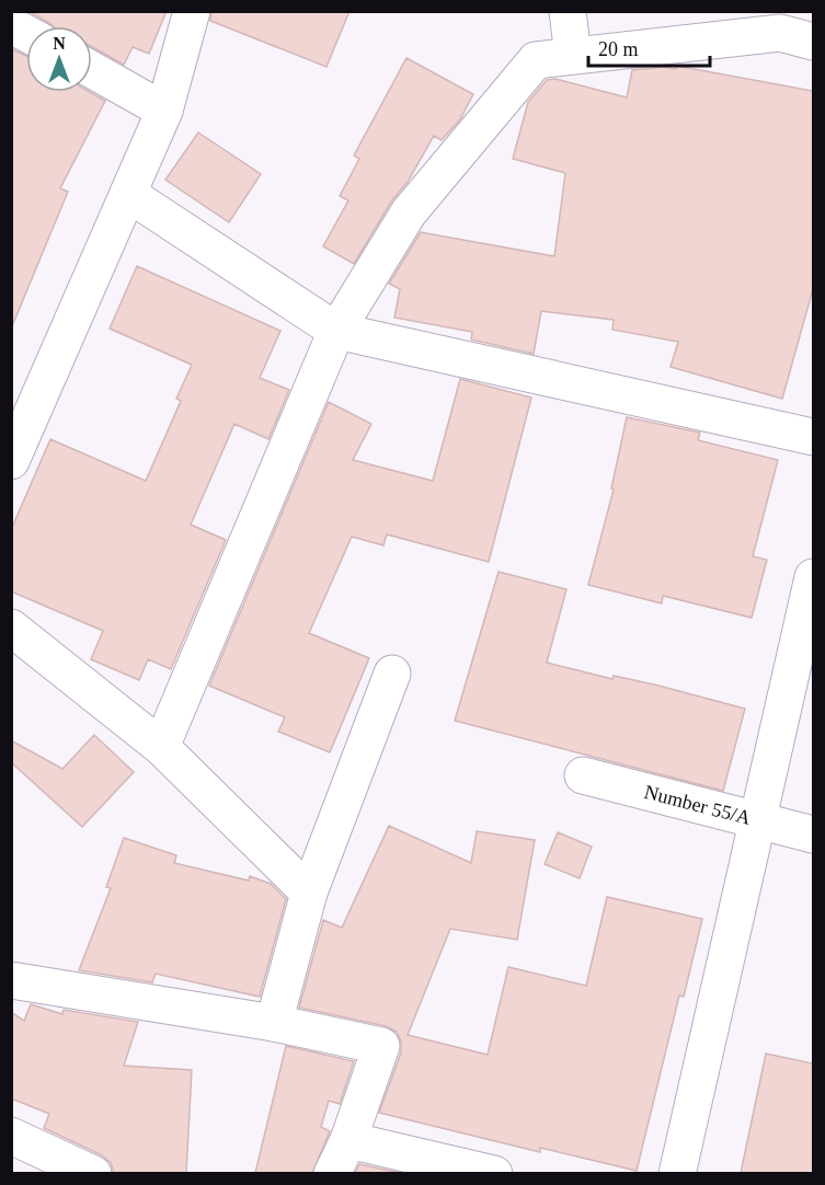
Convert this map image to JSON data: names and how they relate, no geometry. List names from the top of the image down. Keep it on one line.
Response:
{"streets":{"street":["Number 55/A"]},"scale_bar":"20 m","north":"top"}
